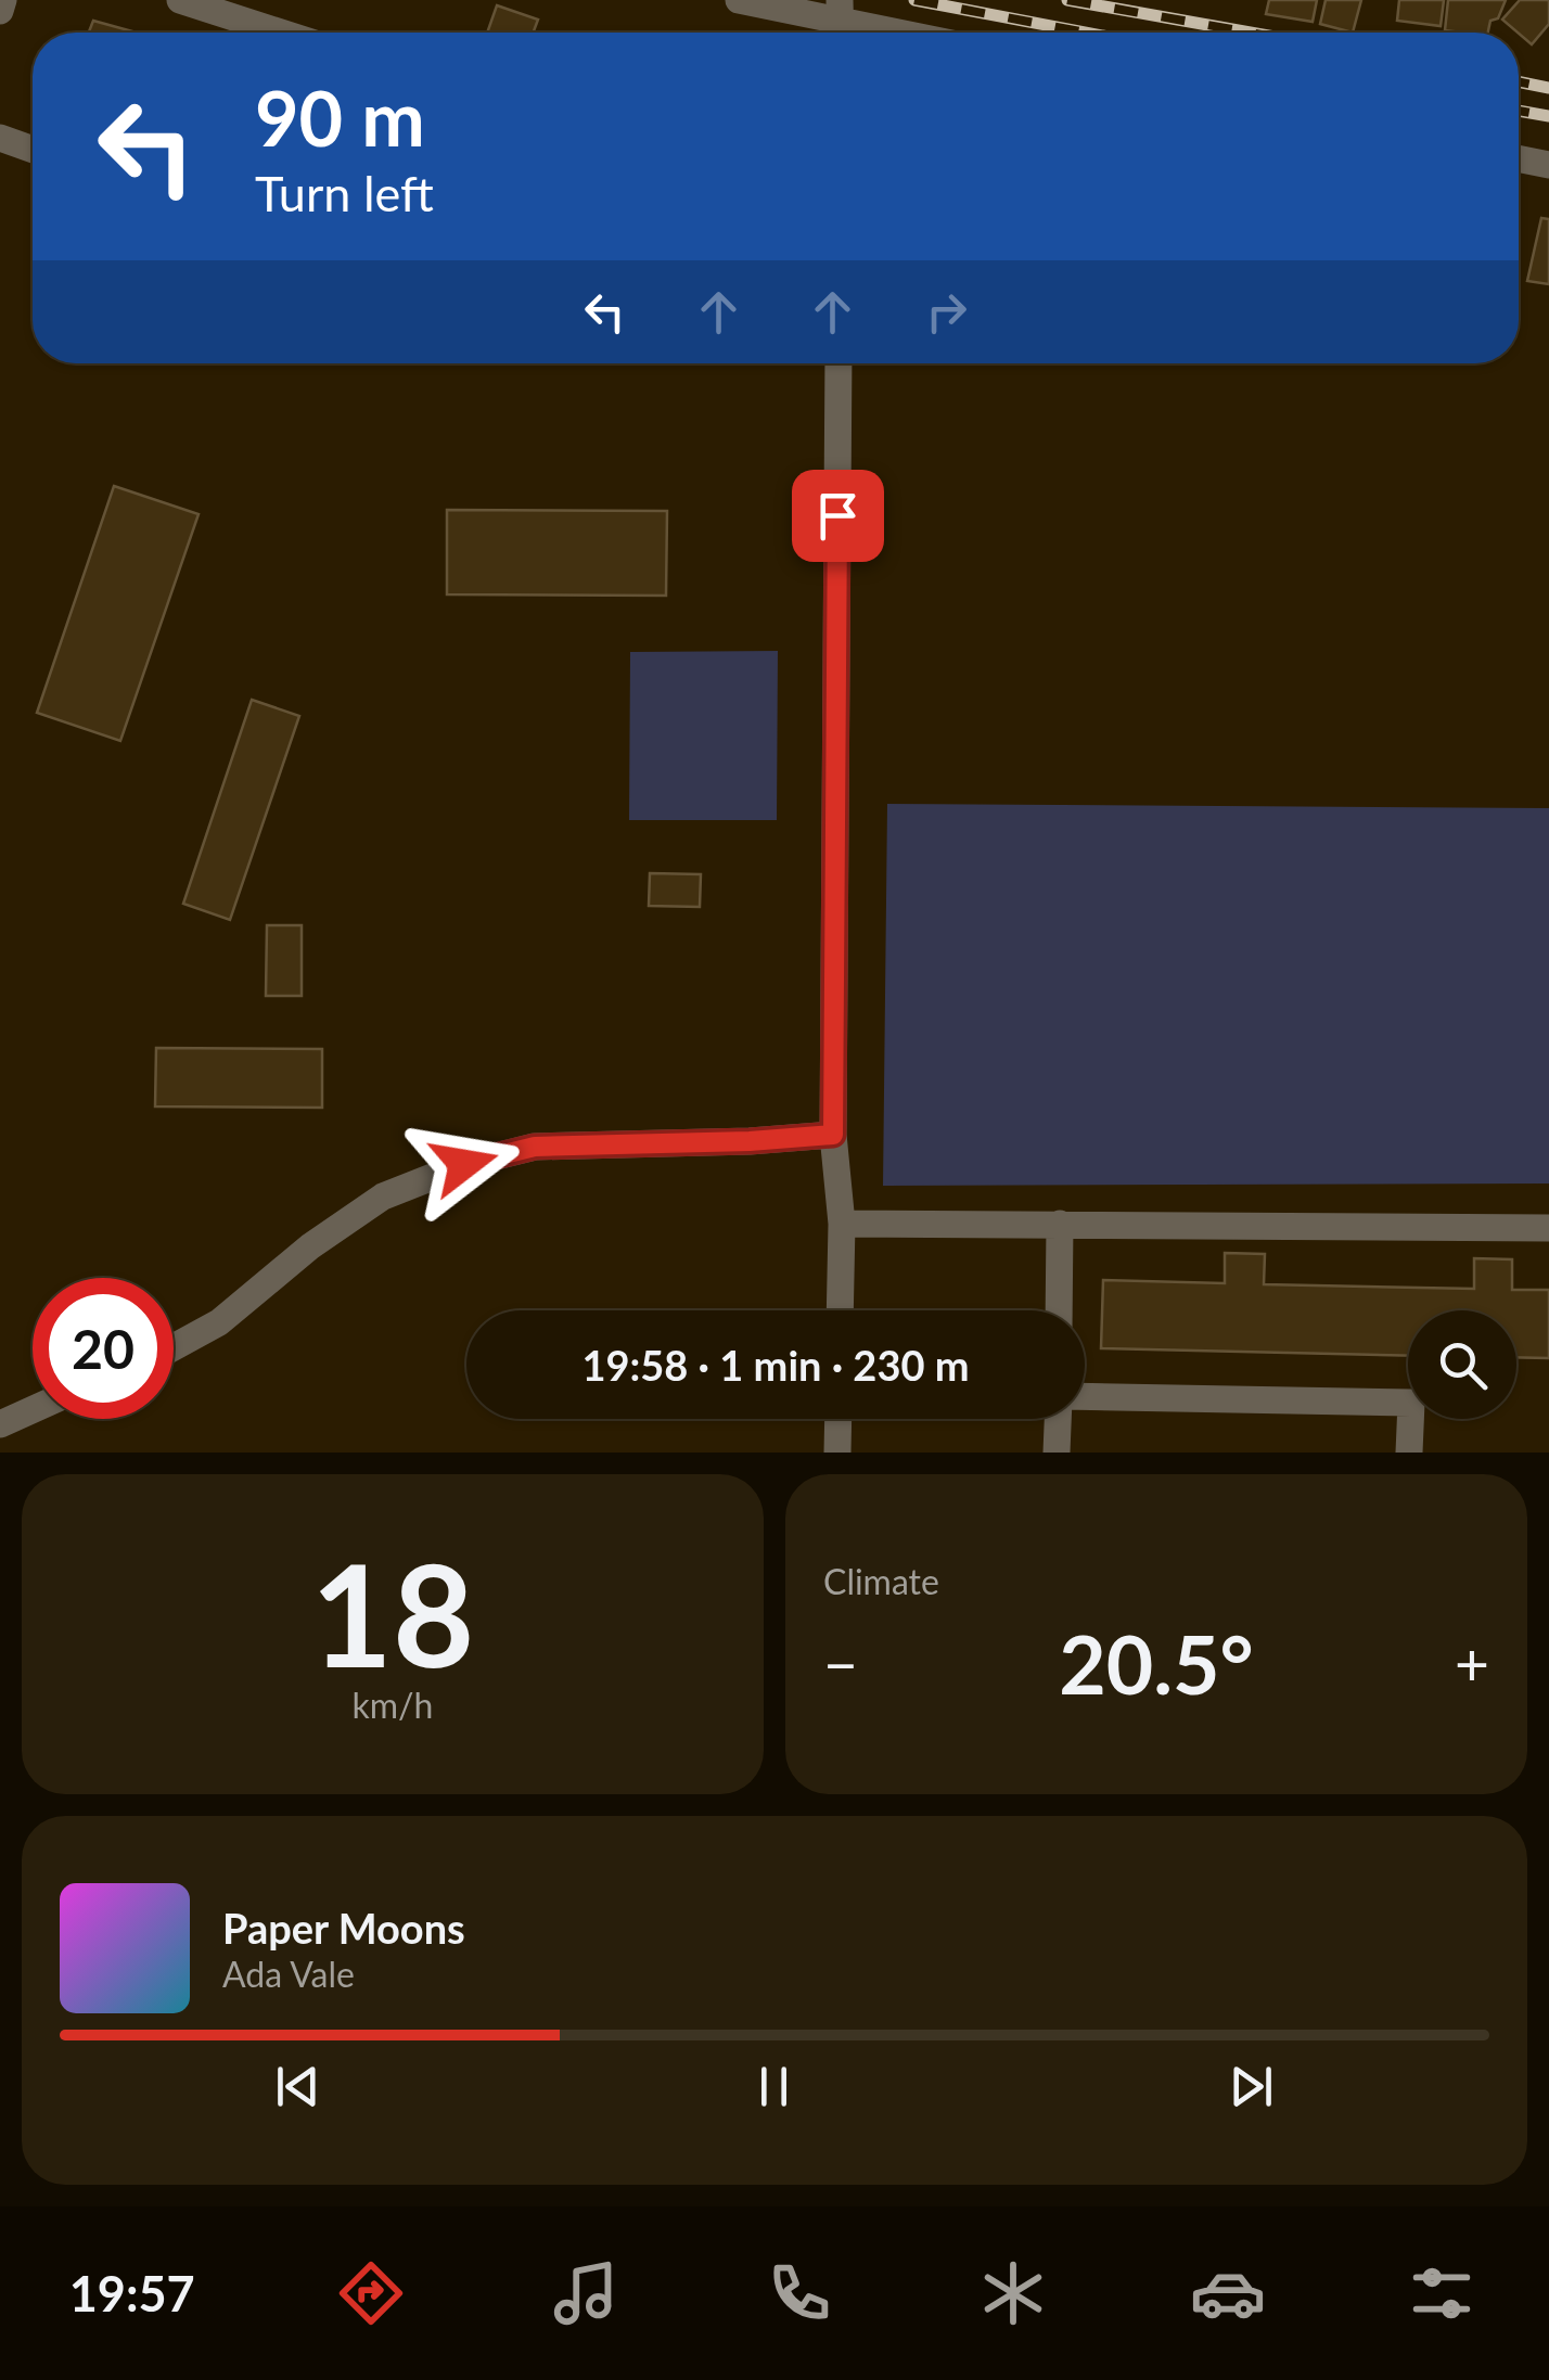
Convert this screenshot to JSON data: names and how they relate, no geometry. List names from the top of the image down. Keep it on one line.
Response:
{"page":{"turn":["90 m","Turn left"],"limit":"20","trip":"19:58 · 1 min · 230 m","tile":[["18","km/h"],"Climate"],"heat":["−","20.5°","+"],"song":["Paper Moons","Ada Vale"],"tabs":"19:57"}}
